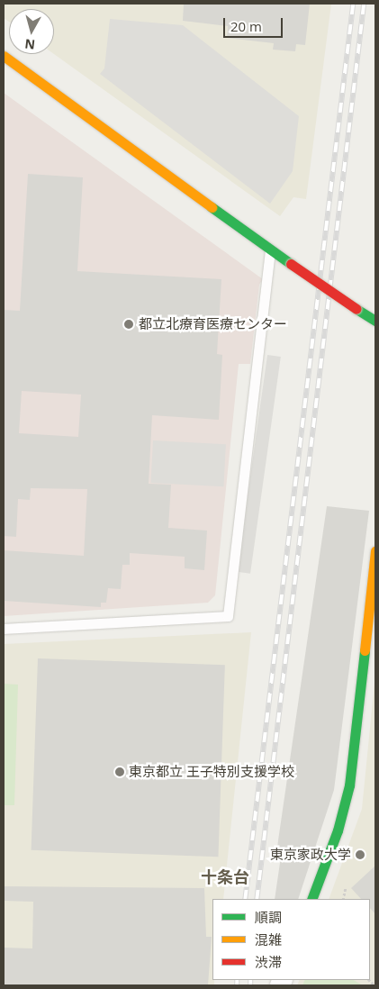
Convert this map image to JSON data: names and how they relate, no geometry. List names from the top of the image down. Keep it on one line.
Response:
{"districts":["十条台"],"places":["都立北療育医療センター","東京都立 王子特別支援学校","東京家政大学"],"legend":["順調","混雑","渋滞"],"scale_bar":"20 m","north":"bottom"}
